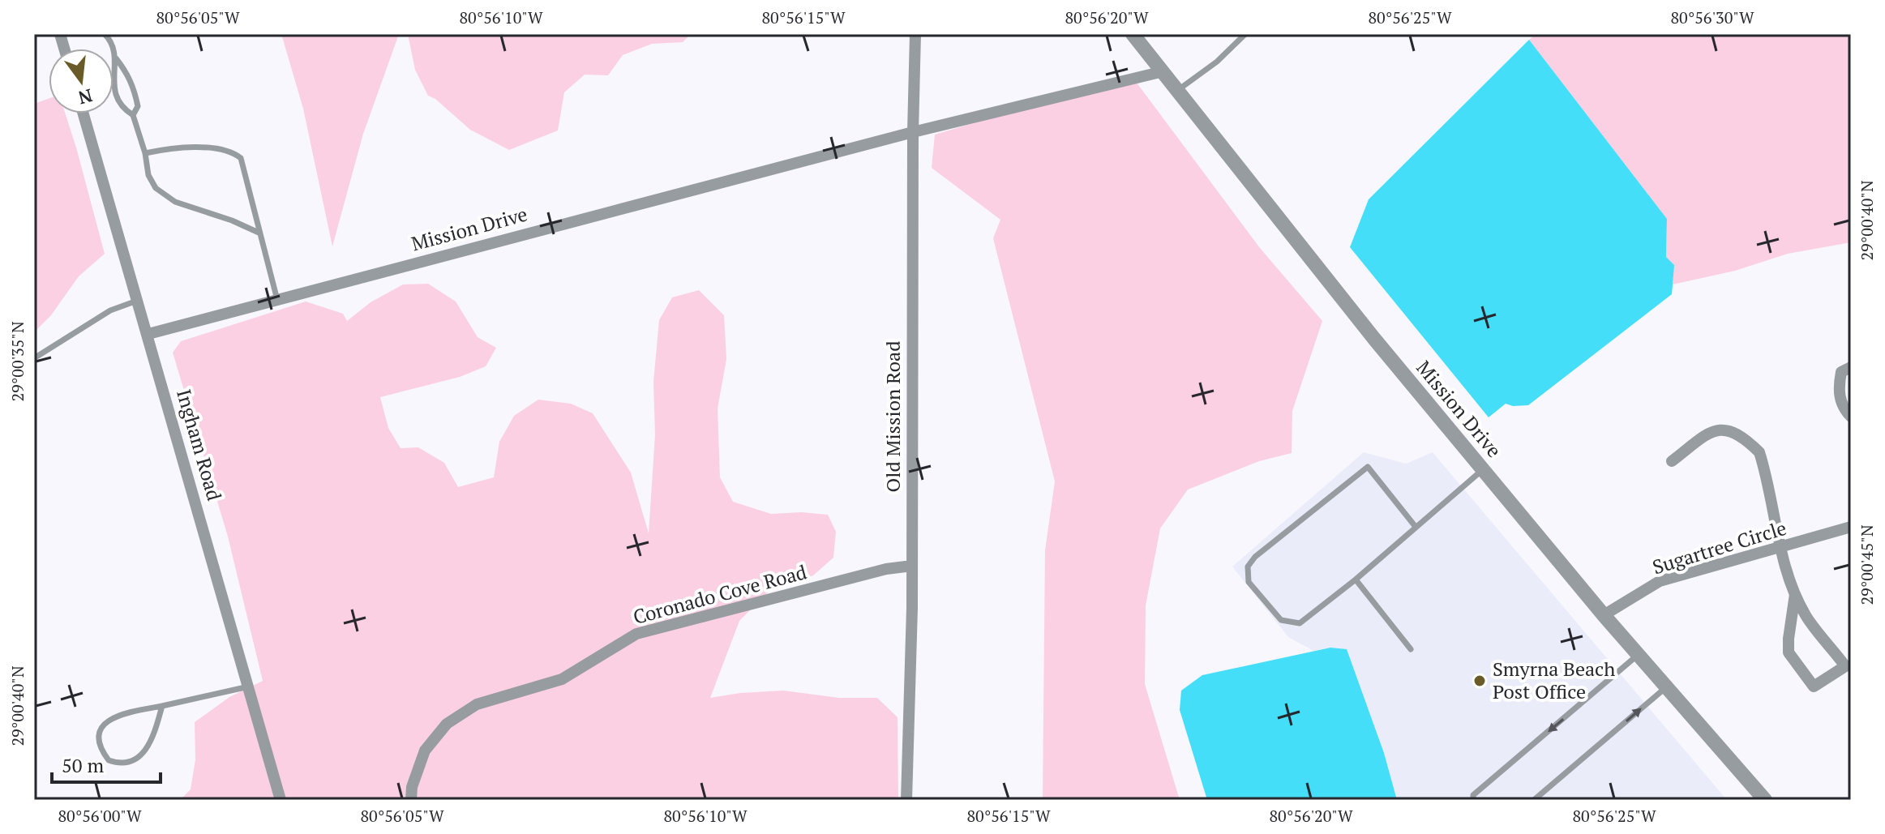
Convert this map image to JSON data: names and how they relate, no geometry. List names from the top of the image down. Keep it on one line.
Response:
{"streets":{"street":["Mission Drive","Old Mission Road","Ingham Road","Sugartree Circle","Coronado Cove Road"]},"crossings":[["Mission Drive","Old Mission Road"],["Mission Drive","Ingham Road"],["Mission Drive","Sugartree Circle"],["Old Mission Road","Coronado Cove Road"]],"places":["Smyrna Beach Post Office"],"scale_bar":"50 m","north":"bottom","coordinates":["80°56'05\"W","80°56'10\"W","80°56'15\"W","80°56'20\"W","80°56'25\"W","80°56'30\"W","29°00'40\"N","29°00'35\"N","29°00'45\"N","80°56'00\"W"]}
